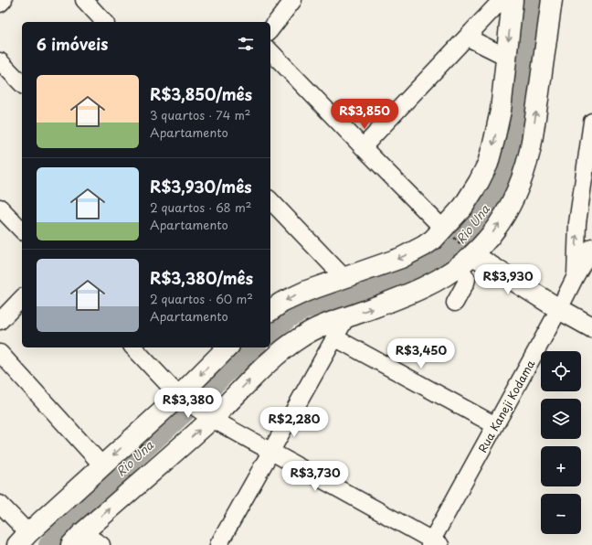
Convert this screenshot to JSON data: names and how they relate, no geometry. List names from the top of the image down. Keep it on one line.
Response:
{"streets":{"street":["Rua Kaneji Kodama"]},"water":["Rio Una"],"page":{"heading":"6 imóveis","list":[{"name":"R$3,850/mês","note":"3 quartos · 74 m² · Apartamento"},{"name":"R$3,930/mês","note":"2 quartos · 68 m² · Apartamento"},{"name":"R$3,380/mês","note":"2 quartos · 60 m² · Apartamento"}],"price":["R$3,850","R$3,930","R$3,450","R$3,380","R$2,280","R$3,730"],"map_buttons":["+","−"]}}
